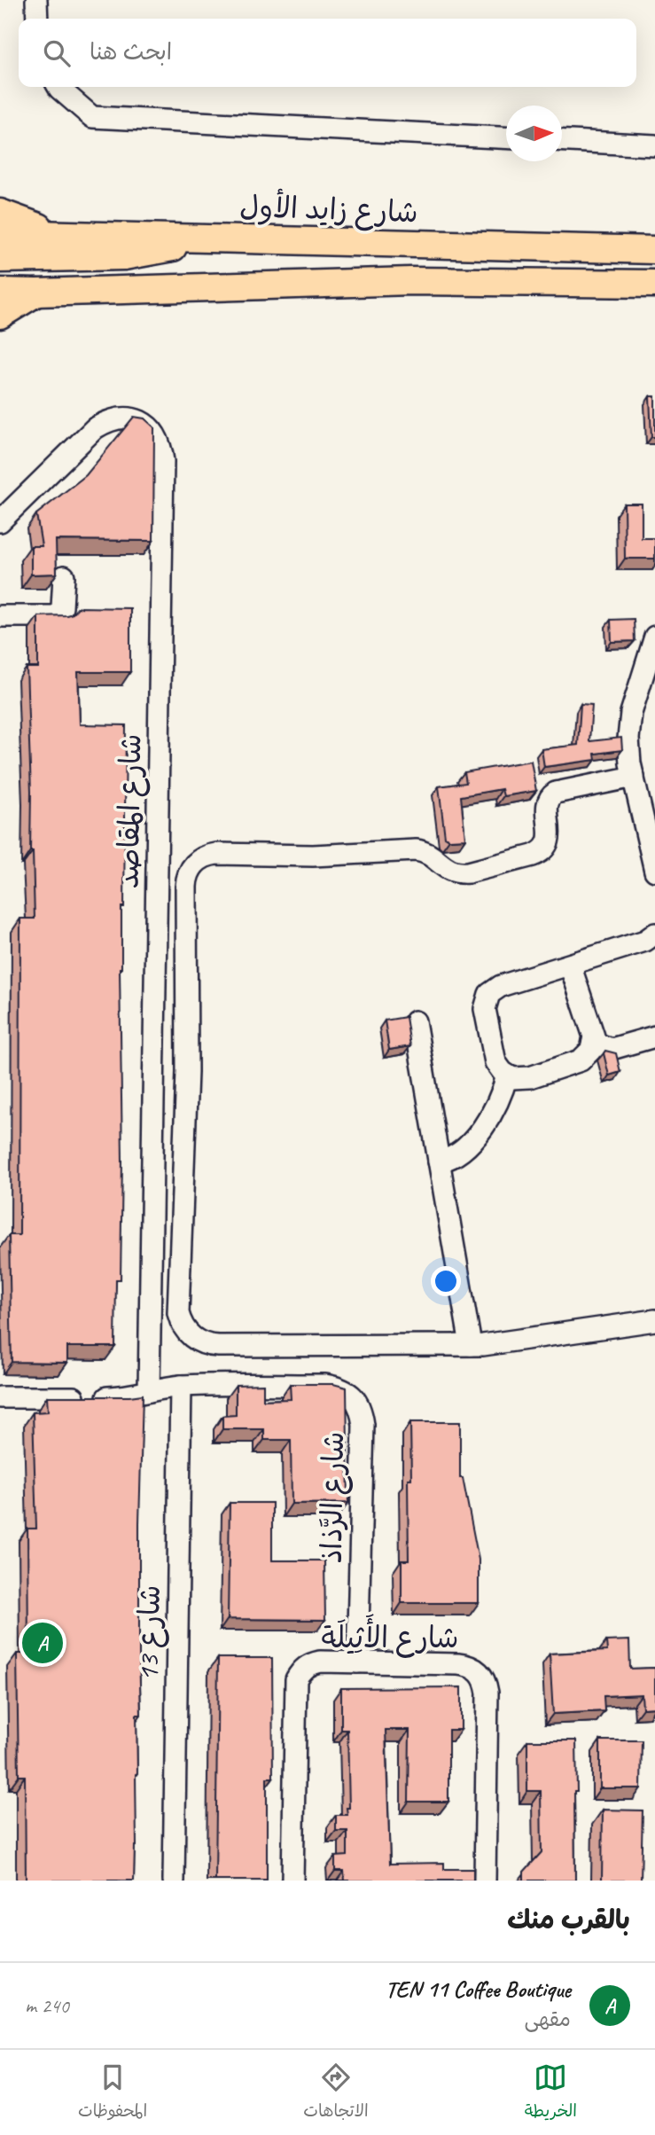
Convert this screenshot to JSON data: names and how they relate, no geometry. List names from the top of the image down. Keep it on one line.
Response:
{"streets":{"main road":["شارع زايد الأول"],"street":["شارع المقاصد","شارع الرَّذاذ","شارع 13","شارع الأَثِيلَة"]},"crossings":[["شارع المقاصد","شارع الرَّذاذ"],["شارع الرَّذاذ","شارع 13"],["شارع الرَّذاذ","شارع الأَثِيلَة"]],"north":"right","page":{"search":"ابحث هنا","pins":"A","heading":"بالقرب منك","list":[{"mark":"A","name":"TEN 11 Coffee Boutique","note":"مقهى","value":"240 m"}],"nav":["الخريطة","الاتجاهات","المحفوظات"]}}
